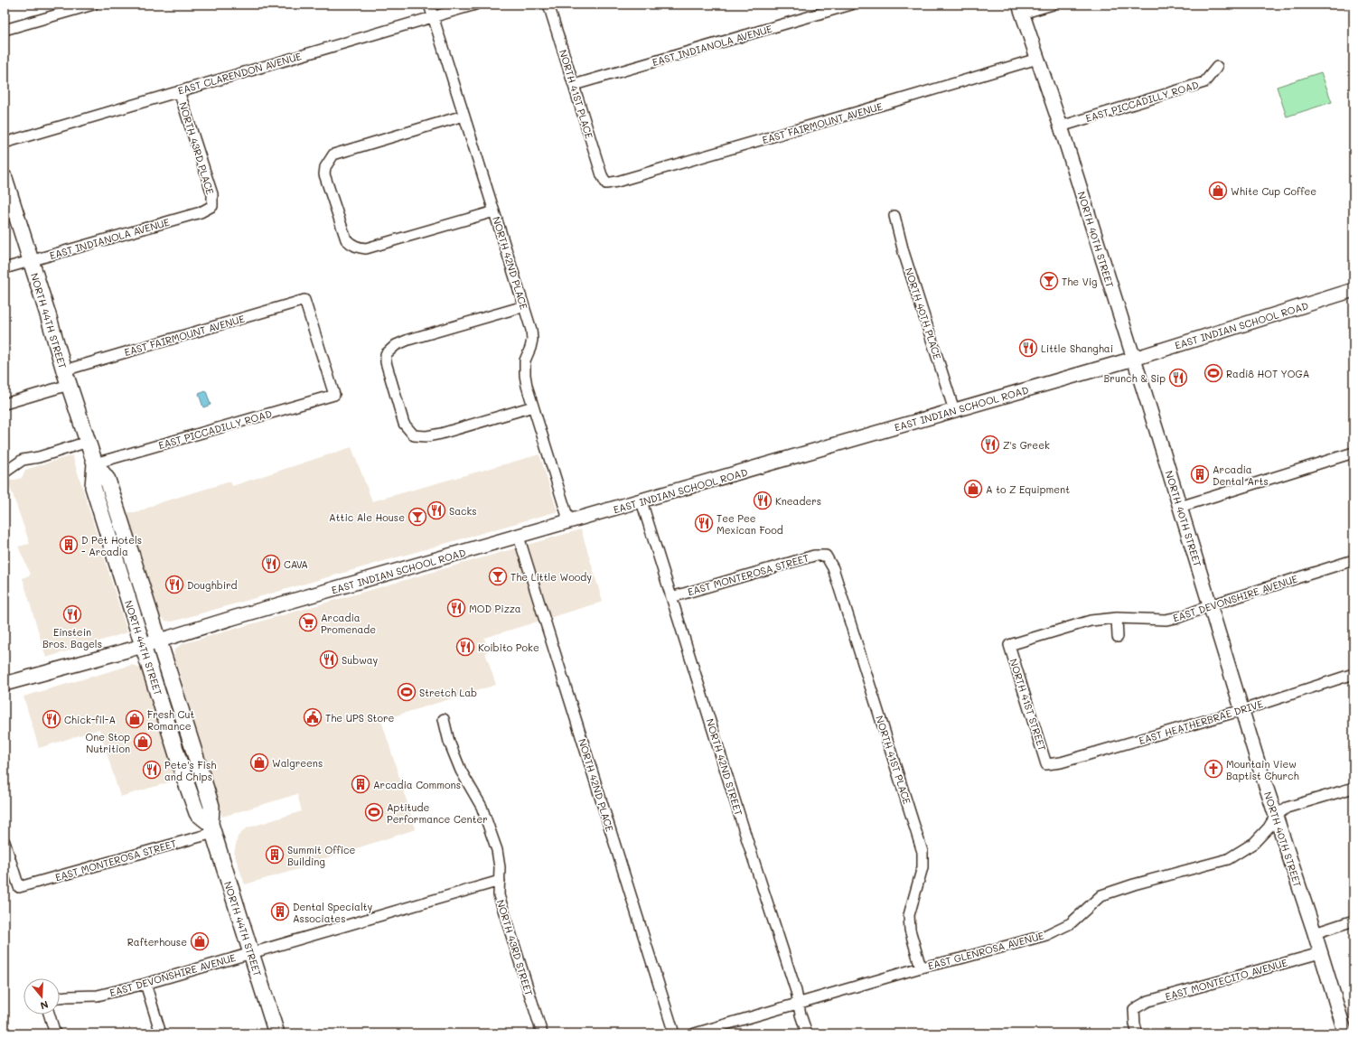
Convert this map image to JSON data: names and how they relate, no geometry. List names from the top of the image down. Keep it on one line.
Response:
{"streets":{"main road":["NORTH 40TH STREET","NORTH 44TH STREET","EAST INDIAN SCHOOL ROAD"],"street":["EAST INDIANOLA AVENUE","EAST CLARENDON AVENUE","NORTH 41ST PLACE","EAST PICCADILLY ROAD","EAST FAIRMOUNT AVENUE","NORTH 43RD PLACE","NORTH 42ND PLACE","NORTH 40TH PLACE","EAST MONTEROSA STREET","EAST DEVONSHIRE AVENUE","NORTH 41ST STREET","EAST HEATHERBRAE DRIVE","NORTH 42ND STREET","NORTH 43RD STREET","EAST GLENROSA AVENUE","EAST MONTECITO AVENUE"]},"crossings":[["EAST INDIANOLA AVENUE","NORTH 41ST PLACE"],["EAST INDIANOLA AVENUE","NORTH 43RD PLACE"],["EAST INDIANOLA AVENUE","NORTH 44TH STREET"],["EAST CLARENDON AVENUE","NORTH 43RD PLACE"],["EAST CLARENDON AVENUE","NORTH 42ND PLACE"],["NORTH 41ST PLACE","EAST FAIRMOUNT AVENUE"],["NORTH 41ST PLACE","EAST MONTEROSA STREET"],["NORTH 41ST PLACE","EAST GLENROSA AVENUE"],["EAST PICCADILLY ROAD","EAST FAIRMOUNT AVENUE"],["EAST PICCADILLY ROAD","NORTH 40TH STREET"],["EAST PICCADILLY ROAD","NORTH 44TH STREET"],["EAST FAIRMOUNT AVENUE","NORTH 40TH STREET"],["EAST FAIRMOUNT AVENUE","NORTH 44TH STREET"],["NORTH 40TH STREET","EAST INDIAN SCHOOL ROAD"],["NORTH 40TH STREET","EAST DEVONSHIRE AVENUE"],["NORTH 40TH STREET","EAST HEATHERBRAE DRIVE"],["NORTH 40TH STREET","EAST GLENROSA AVENUE"],["NORTH 40TH STREET","EAST MONTECITO AVENUE"],["NORTH 42ND PLACE","EAST INDIAN SCHOOL ROAD"],["NORTH 40TH PLACE","EAST INDIAN SCHOOL ROAD"],["NORTH 44TH STREET","EAST INDIAN SCHOOL ROAD"],["NORTH 44TH STREET","EAST MONTEROSA STREET"],["NORTH 44TH STREET","EAST DEVONSHIRE AVENUE"],["EAST INDIAN SCHOOL ROAD","NORTH 42ND STREET"],["EAST MONTEROSA STREET","NORTH 42ND STREET"],["EAST DEVONSHIRE AVENUE","NORTH 41ST STREET"],["EAST DEVONSHIRE AVENUE","NORTH 43RD STREET"],["NORTH 41ST STREET","EAST HEATHERBRAE DRIVE"],["NORTH 42ND STREET","EAST GLENROSA AVENUE"]],"places":{"shop":["White Cup Coffee","A to Z Equipment","Fresh Cut Romance","One Stop Nutrition","Walgreens","Rafterhouse"],"bar":["The Vig","Attic Ale House","The Little Woody"],"restaurant":["Little Shanghai","Brunch & Sip","Z's Greek","Kneaders","Sacks","Tee Pee Mexican Food","CAVA","Doughbird","MOD Pizza","Einstein Bros. Bagels","Koibito Poke","Subway","Chick-fil-A","Pete's Fish and Chips"],"sports":["Radi8 HOT YOGA","Stretch Lab","Aptitude Performance Center"],"building":["Arcadia Dental Arts","D Pet Hotels - Arcadia","Arcadia Commons","Summit Office Building","Dental Specialty Associates"],"supermarket":["Arcadia Promenade"],"public building":["The UPS Store"],"church":["Mountain View Baptist Church"]},"north":"bottom"}
